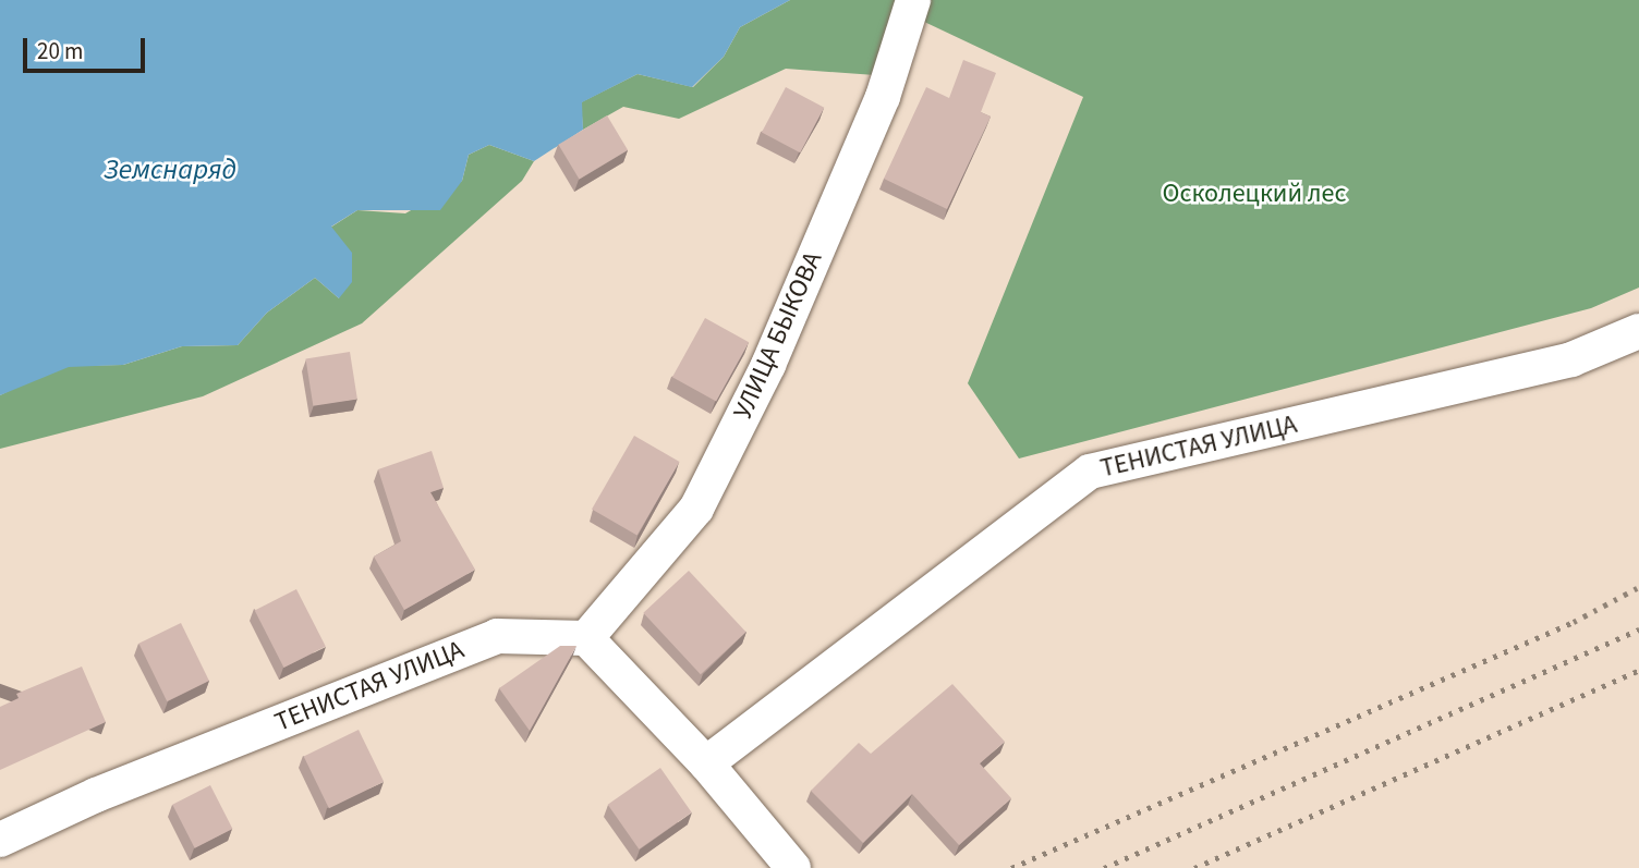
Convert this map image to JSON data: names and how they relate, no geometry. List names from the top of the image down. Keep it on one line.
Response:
{"streets":{"street":["УЛИЦА БЫКОВА","ТЕНИСТАЯ УЛИЦА"]},"crossings":[["УЛИЦА БЫКОВА","ТЕНИСТАЯ УЛИЦА"]],"water":["Земснаряд"],"parks":["Осколецкий лес"],"scale_bar":"20 m"}
